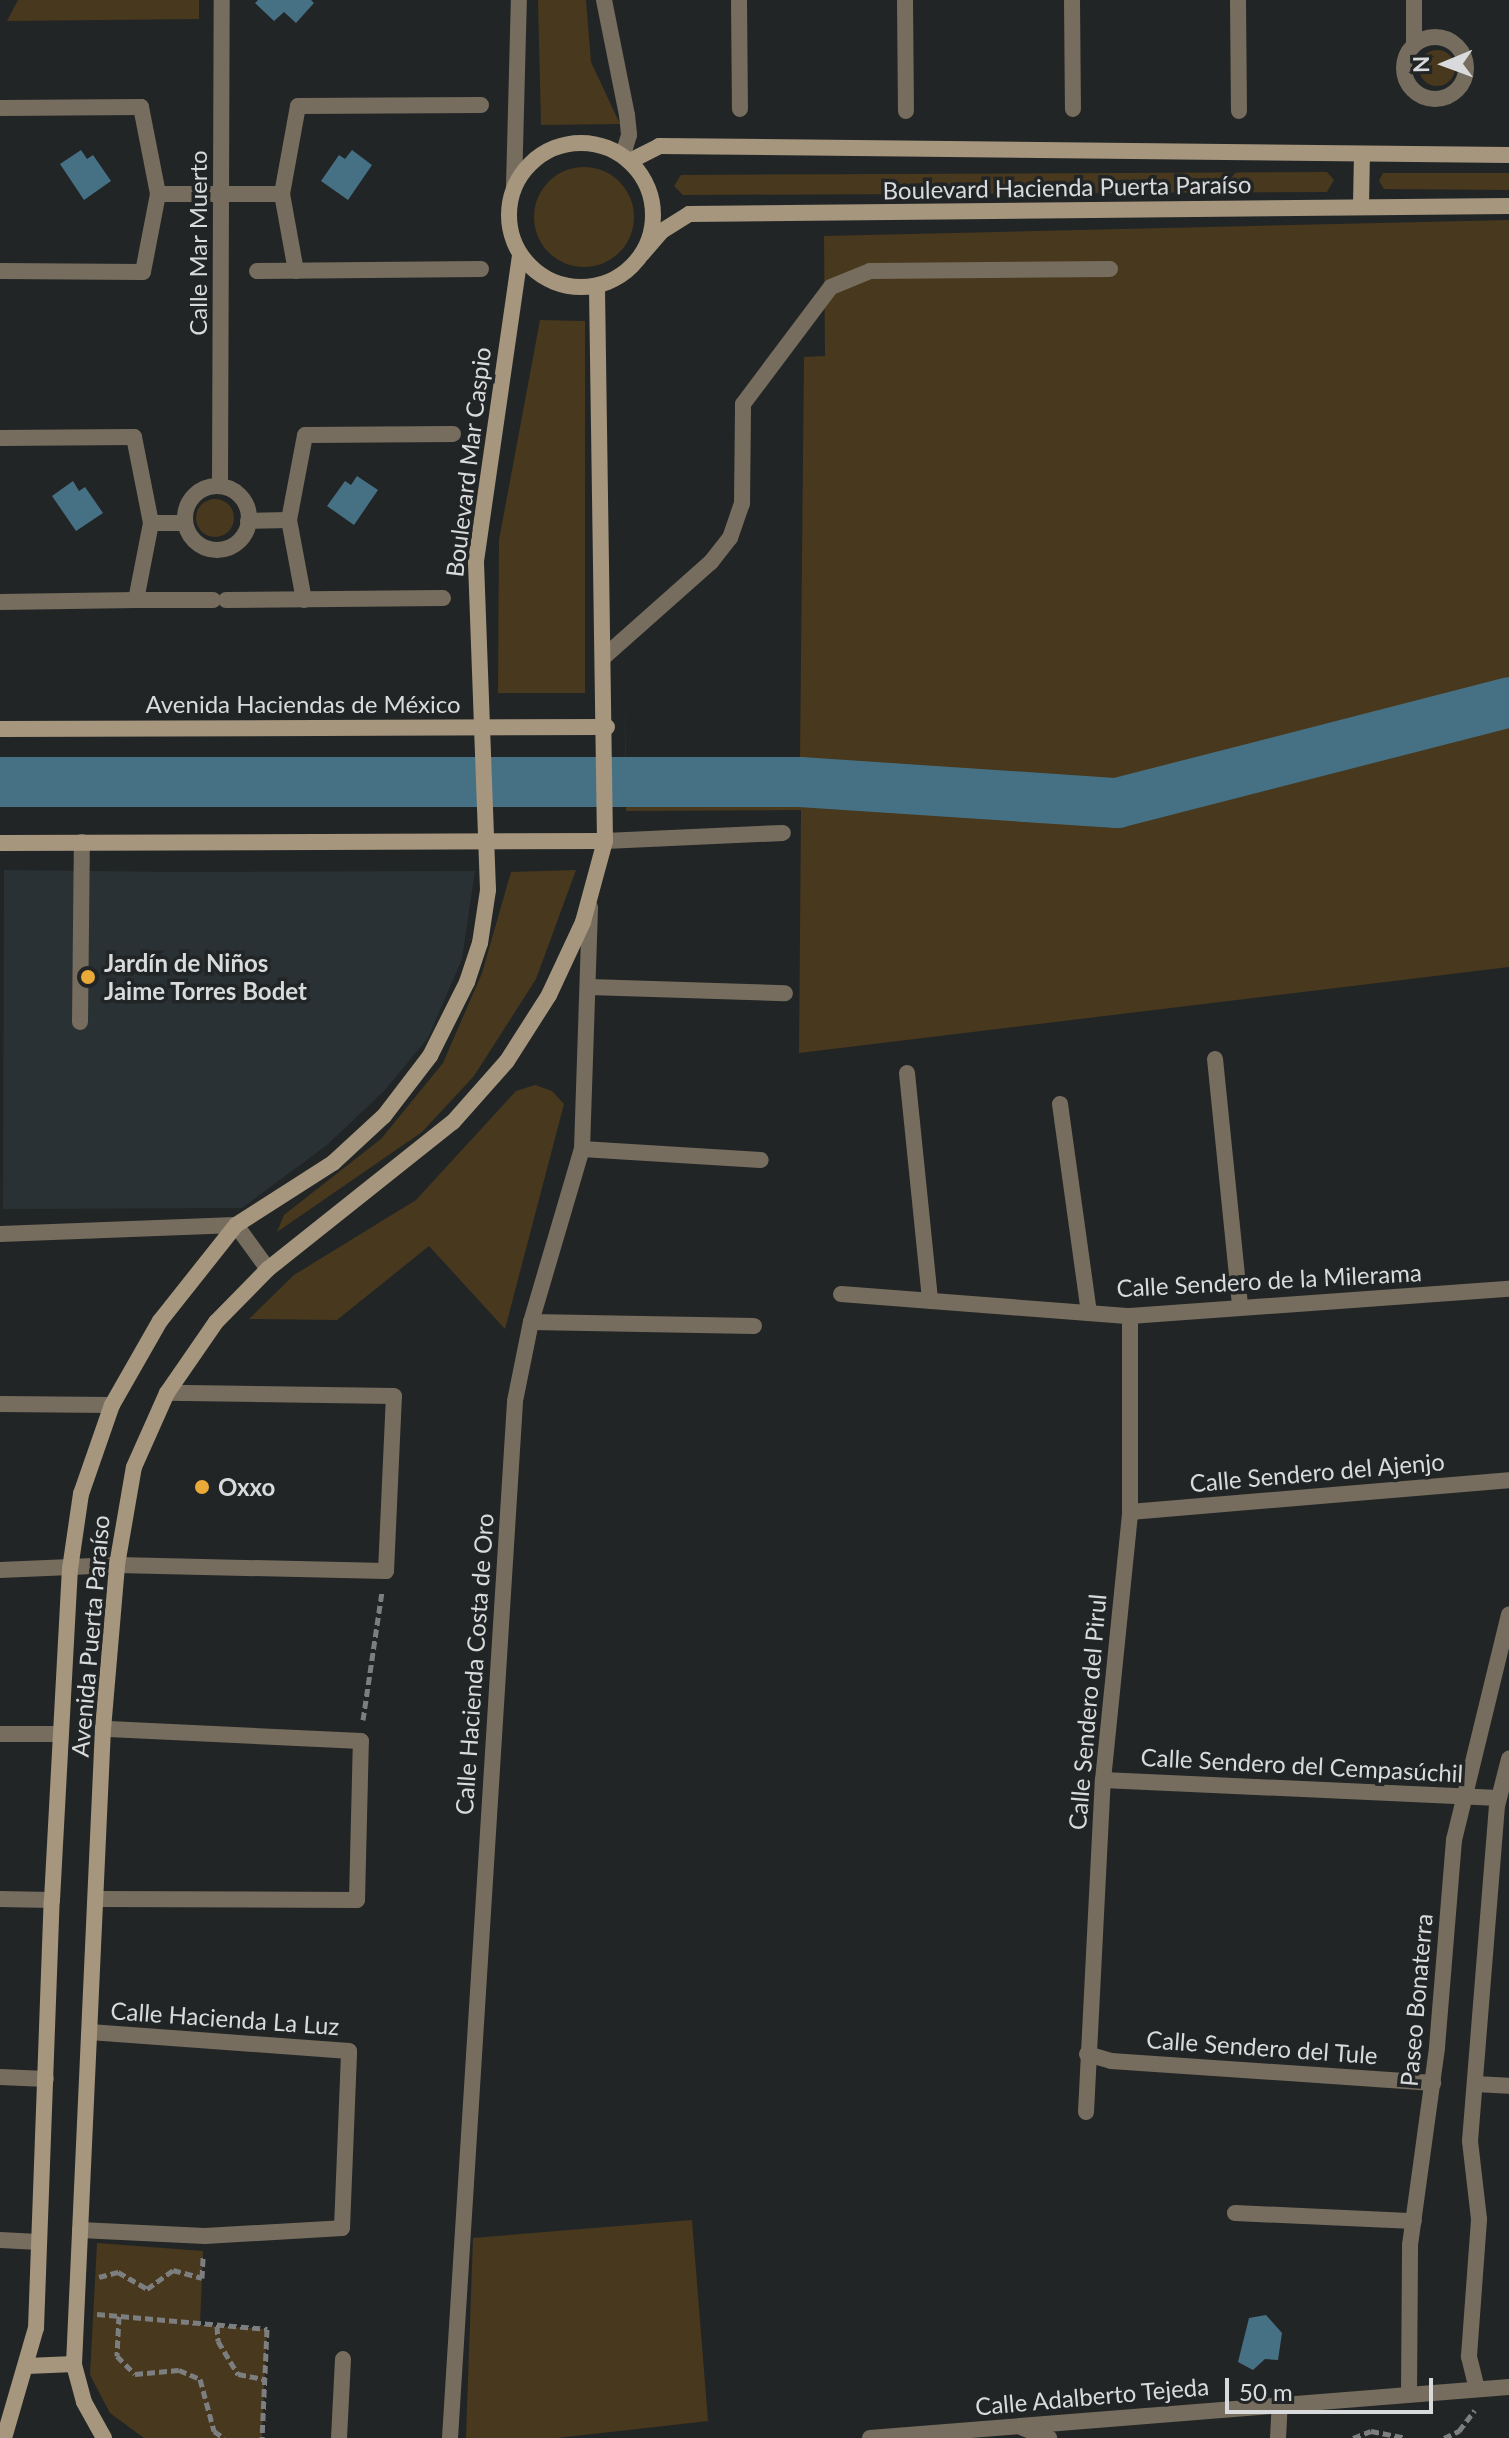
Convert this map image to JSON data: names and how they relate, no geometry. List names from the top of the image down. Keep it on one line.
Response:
{"streets":{"street":["Boulevard Hacienda Puerta Paraíso","Calle Mar Muerto","Boulevard Mar Caspio","Avenida Haciendas de México","Calle Sendero de la Milerama","Calle Sendero del Ajenjo","Avenida Puerta Paraíso","Calle Hacienda Costa de Oro","Calle Sendero del Pirul","Calle Sendero del Cempasúchil","Paseo Bonaterra","Calle Hacienda La Luz","Calle Sendero del Tule","Calle Adalberto Tejeda"]},"crossings":[["Boulevard Hacienda Puerta Paraíso","Boulevard Mar Caspio"],["Boulevard Mar Caspio","Avenida Haciendas de México"],["Boulevard Mar Caspio","Avenida Puerta Paraíso"],["Avenida Haciendas de México","Avenida Puerta Paraíso"],["Calle Sendero de la Milerama","Calle Sendero del Pirul"],["Calle Sendero del Ajenjo","Calle Sendero del Pirul"],["Avenida Puerta Paraíso","Calle Hacienda Costa de Oro"],["Avenida Puerta Paraíso","Calle Hacienda La Luz"],["Calle Sendero del Pirul","Calle Sendero del Cempasúchil"],["Calle Sendero del Pirul","Calle Sendero del Tule"],["Calle Sendero del Cempasúchil","Paseo Bonaterra"],["Paseo Bonaterra","Calle Sendero del Tule"],["Paseo Bonaterra","Calle Adalberto Tejeda"]],"places":["Jardín de Niños Jaime Torres Bodet","Oxxo"],"scale_bar":"50 m","north":"left"}
